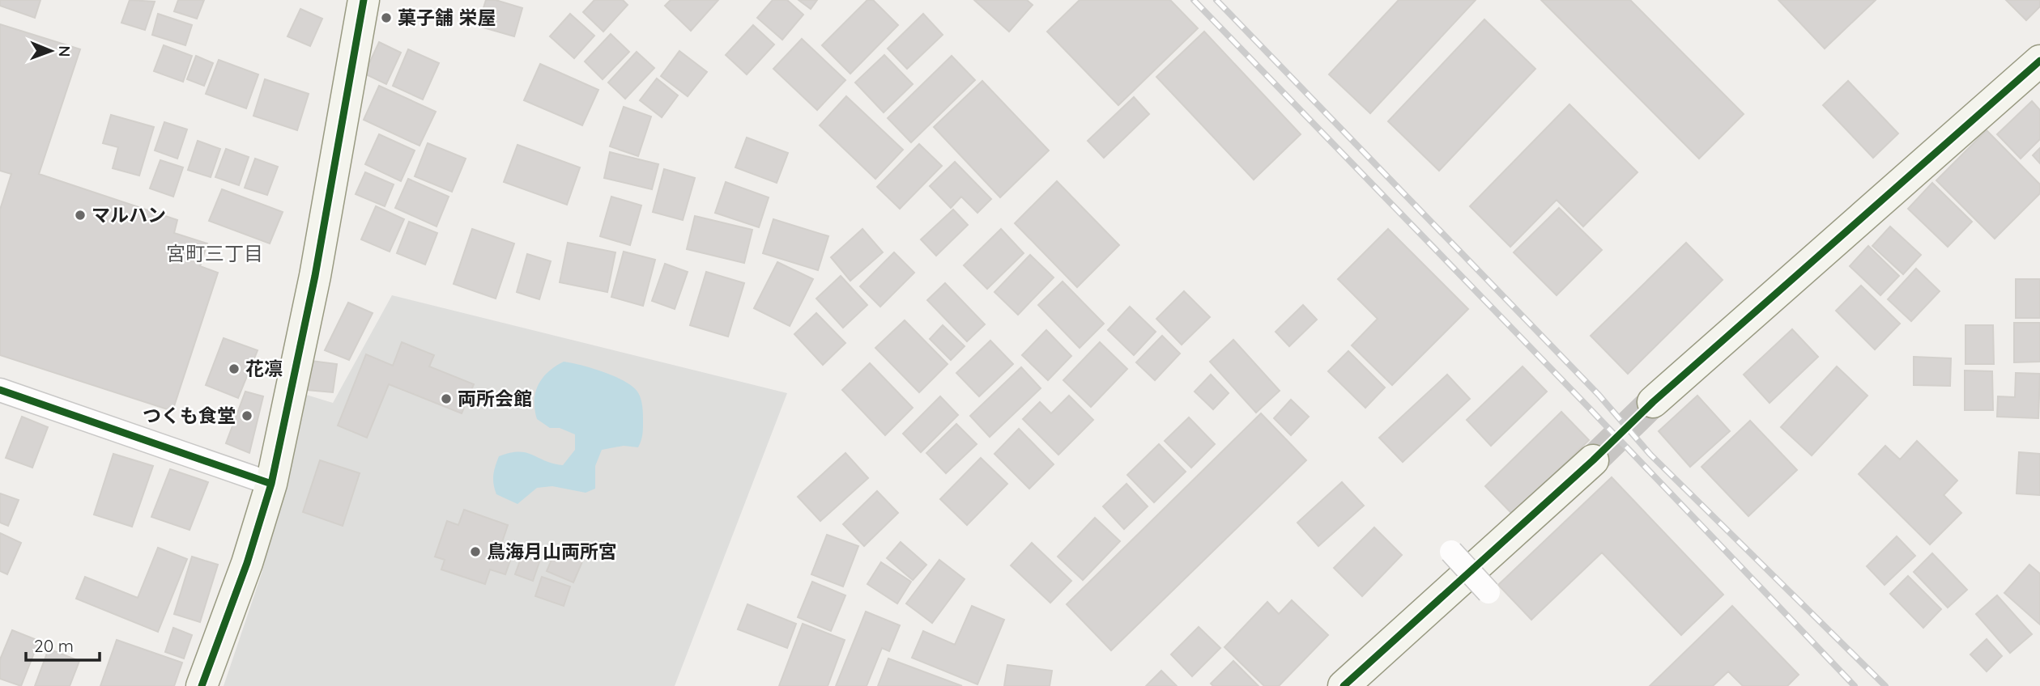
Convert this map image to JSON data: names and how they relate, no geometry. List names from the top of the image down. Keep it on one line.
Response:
{"districts":["宮町三丁目"],"places":["菓子舗 栄屋","マルハン","花凛","両所会館","つくも食堂","鳥海月山両所宮"],"scale_bar":"20 m","north":"right"}
